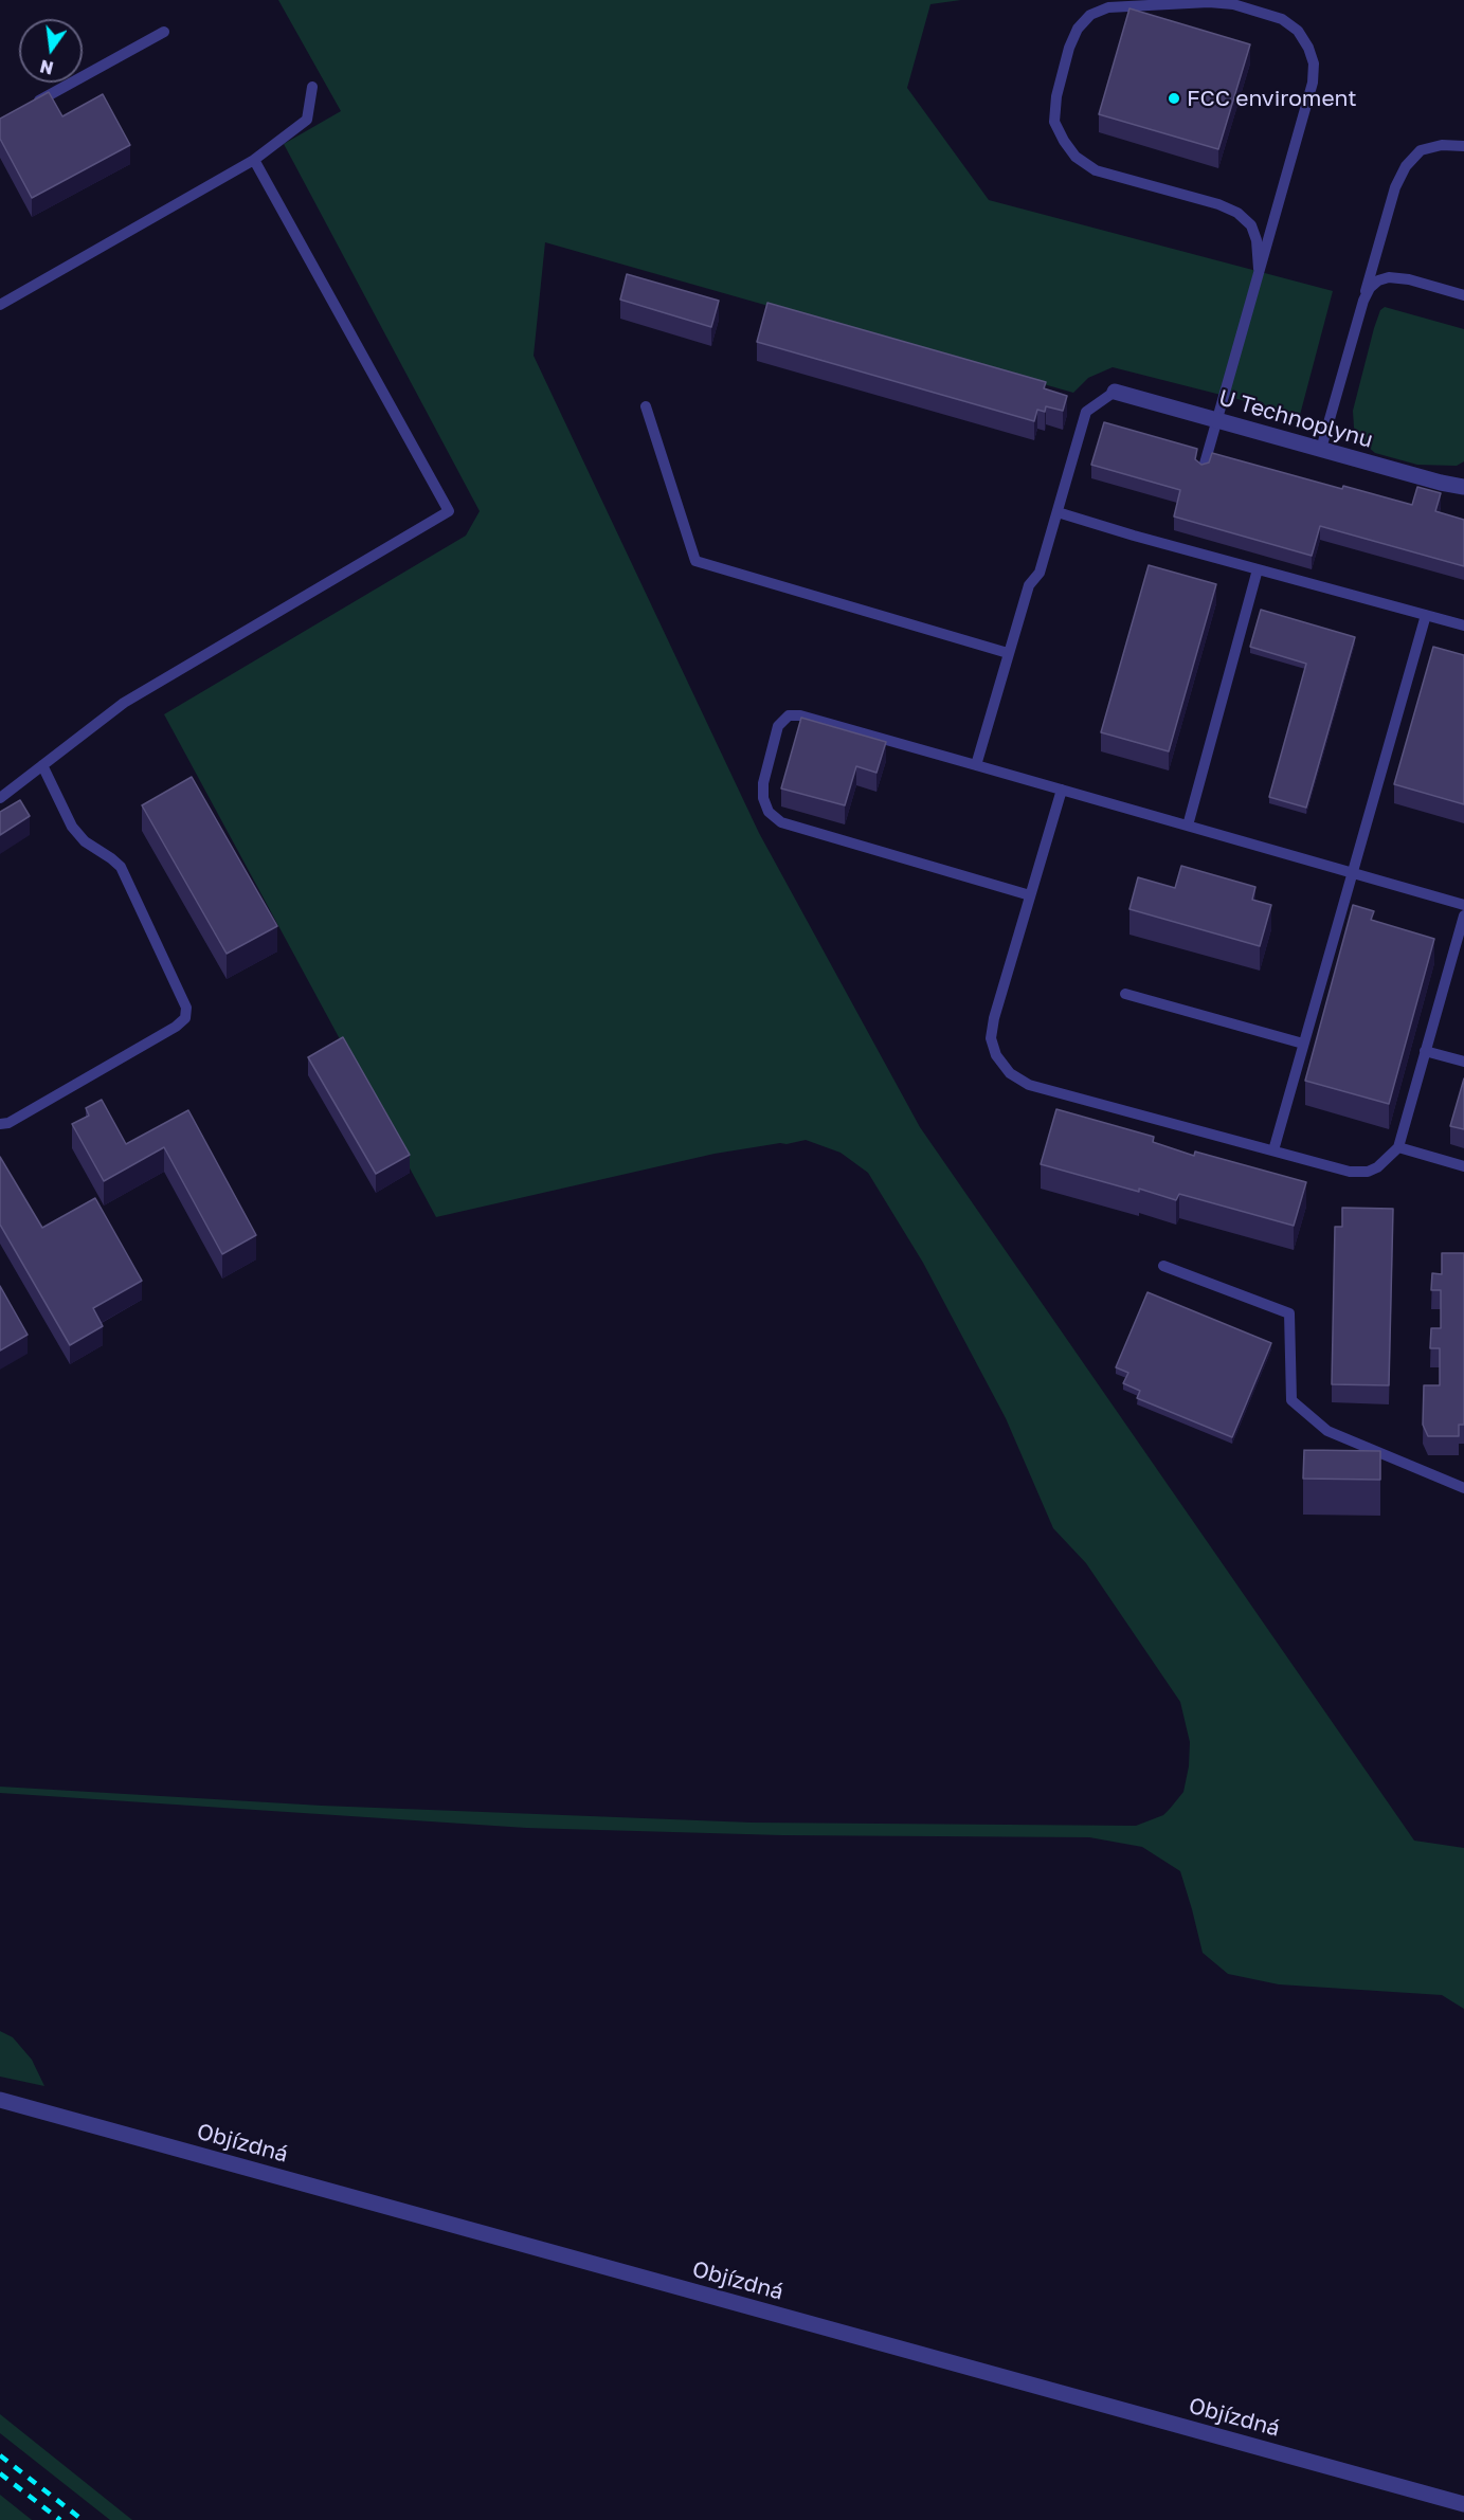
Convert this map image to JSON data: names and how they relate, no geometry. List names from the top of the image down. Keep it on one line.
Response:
{"streets":{"street":["U Technoplynu","Objízdná"]},"places":["FCC enviroment"],"north":"bottom"}
